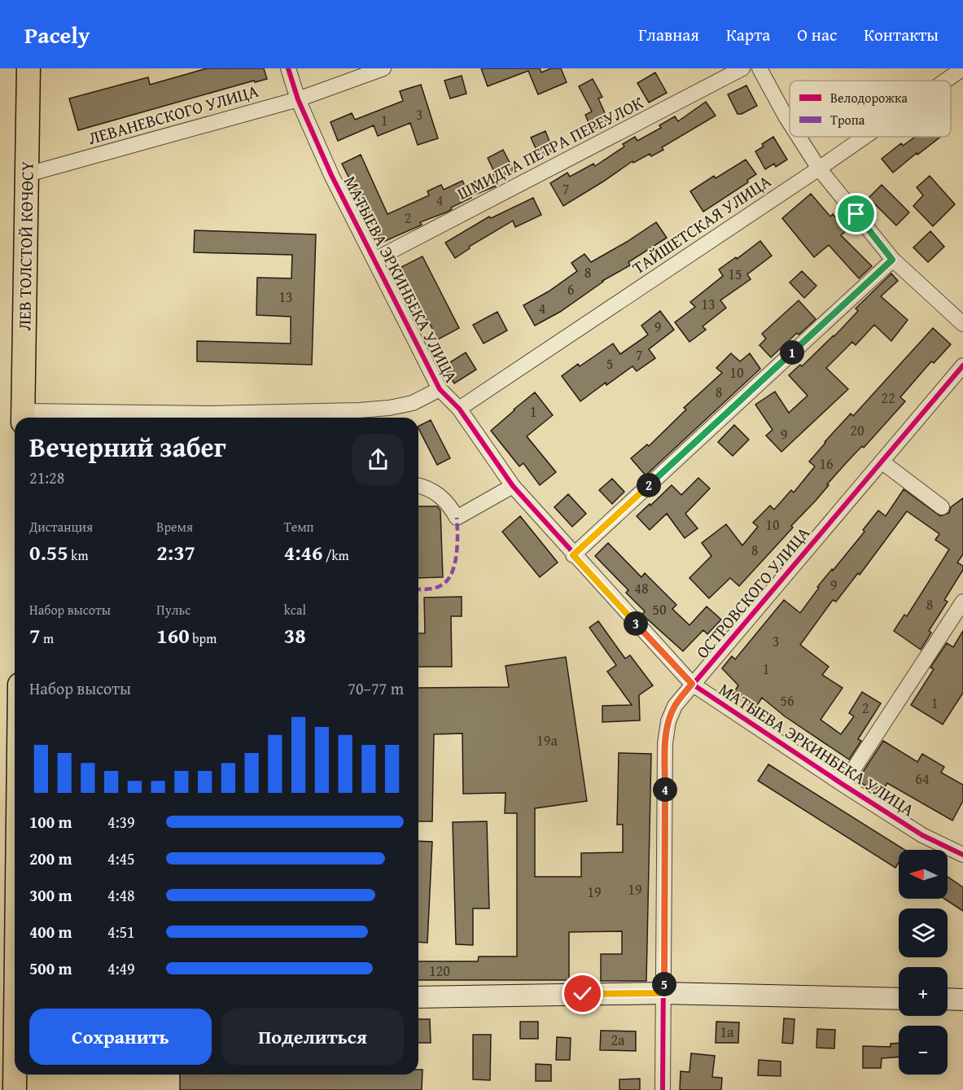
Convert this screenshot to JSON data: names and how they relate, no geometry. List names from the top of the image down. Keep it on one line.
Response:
{"streets":{"main road":["ЛЕВ ТОЛСТОЙ КӨЧӨСҮ"],"street":["ЛЕВАНЕВСКОГО УЛИЦА","ШМИДТА ПЕТРА ПЕРЕУЛОК","ТАЙШЕТСКАЯ УЛИЦА","МАТЫЕВА ЭРКИНБЕКА УЛИЦА","ОСТРОВСКОГО УЛИЦА"]},"crossings":[["ЛЕВАНЕВСКОГО УЛИЦА","ЛЕВ ТОЛСТОЙ КӨЧӨСҮ"],["ЛЕВАНЕВСКОГО УЛИЦА","МАТЫЕВА ЭРКИНБЕКА УЛИЦА"],["ШМИДТА ПЕТРА ПЕРЕУЛОК","МАТЫЕВА ЭРКИНБЕКА УЛИЦА"],["ТАЙШЕТСКАЯ УЛИЦА","МАТЫЕВА ЭРКИНБЕКА УЛИЦА"],["МАТЫЕВА ЭРКИНБЕКА УЛИЦА","ОСТРОВСКОГО УЛИЦА"]],"house_numbers":["3","1","7","4","2","8","15","6","13","13","4","9","7","5","10","8","22","1","20","9","16","10","8","9","48","8","50","3","1","56","1","2","19a","64","19","19","120","1a","2a"],"legend":["Велодорожка","Тропа"],"north":"left","page":{"header":"Pacely","nav":["Главная","Карта","О нас","Контакты"],"pins":["1","2","3","4","5"],"heading":["Вечерний забег","21:28"],"stats":[["Дистанция","0.55 km"],["Время","2:37"],["Темп","4:46 /km"],["Набор высоты","7 m"],["Пульс","160 bpm"],["kcal","38"]],"chart":["Набор высоты","70–77 m"],"list":[{"name":"100 m","note":"4:39"},{"name":"200 m","note":"4:45"},{"name":"300 m","note":"4:48"},{"name":"400 m","note":"4:51"},{"name":"500 m","note":"4:49"}],"map_buttons":["+","−"],"buttons":["Сохранить","Поделиться"]}}
